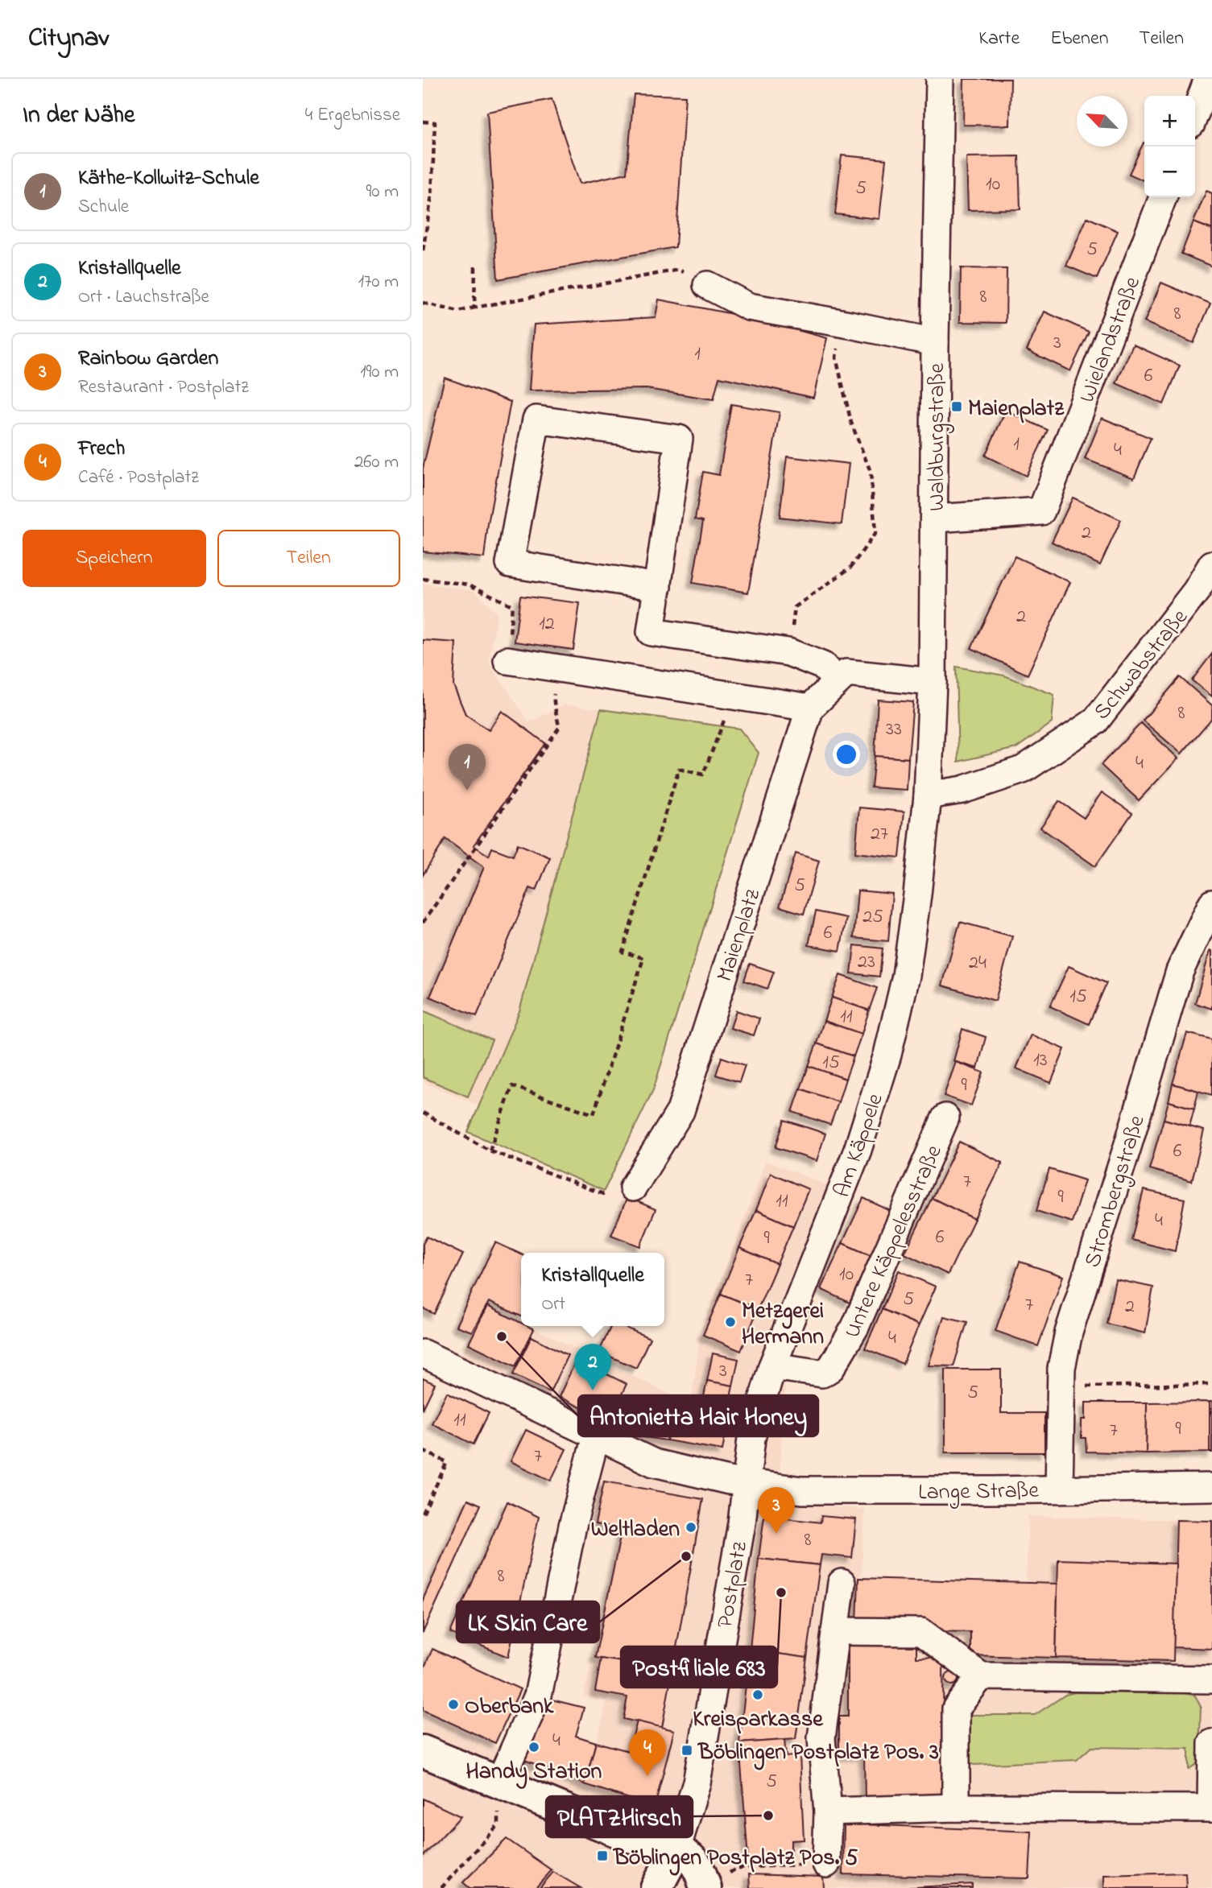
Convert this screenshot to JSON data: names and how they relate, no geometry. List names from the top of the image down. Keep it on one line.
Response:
{"streets":{"main road":["Postplatz"],"street":["Wielandstraße","Waldburgstraße","Schwabstraße","Maienplatz","Am Käppele","Strombergstraße","Untere Käppelesstraße","Lange Straße"]},"crossings":[["Wielandstraße","Waldburgstraße"],["Waldburgstraße","Schwabstraße"],["Waldburgstraße","Am Käppele"],["Schwabstraße","Am Käppele"],["Am Käppele","Untere Käppelesstraße"],["Am Käppele","Lange Straße"],["Am Käppele","Postplatz"],["Strombergstraße","Lange Straße"],["Lange Straße","Postplatz"]],"places":{"transit":["Maienplatz","Böblingen Postplatz Pos. 3","Böblingen Postplatz Pos. 5"],"other":["Metzgerei Hermann","Antonietta Hair Honey","Weltladen","LK Skin Care","Postfiliale 683","Kreisparkasse","Oberbank","Handy Station","PLATZHirsch"]},"house_numbers":["10","5","5","8","8","3","1","6","1","4","2","2","12","8","33","4","27","5","25","6","23","24","15","11","13","15","9","6","7","9","11","4","6","9","10","7","5","7","2","4","3","5","11","9","7","7","8","8","4","5"],"north":"top left","page":{"header":"Citynav","nav":["Karte","Ebenen","Teilen"],"heading":["In der Nähe","4 Ergebnisse"],"map_buttons":["+","−"],"list":[{"mark":"1","name":"Käthe-Kollwitz-Schule","note":"Schule","value":"90 m"},{"mark":"2","name":"Kristallquelle","note":"Ort · Lauchstraße","value":"170 m"},{"mark":"3","name":"Rainbow Garden","note":"Restaurant · Postplatz","value":"190 m"},{"mark":"4","name":"Frech","note":"Café · Postplatz","value":"260 m"}],"buttons":["Speichern","Teilen"],"pins":["1","2","3","4"],"popup":["Kristallquelle","Ort"]}}
